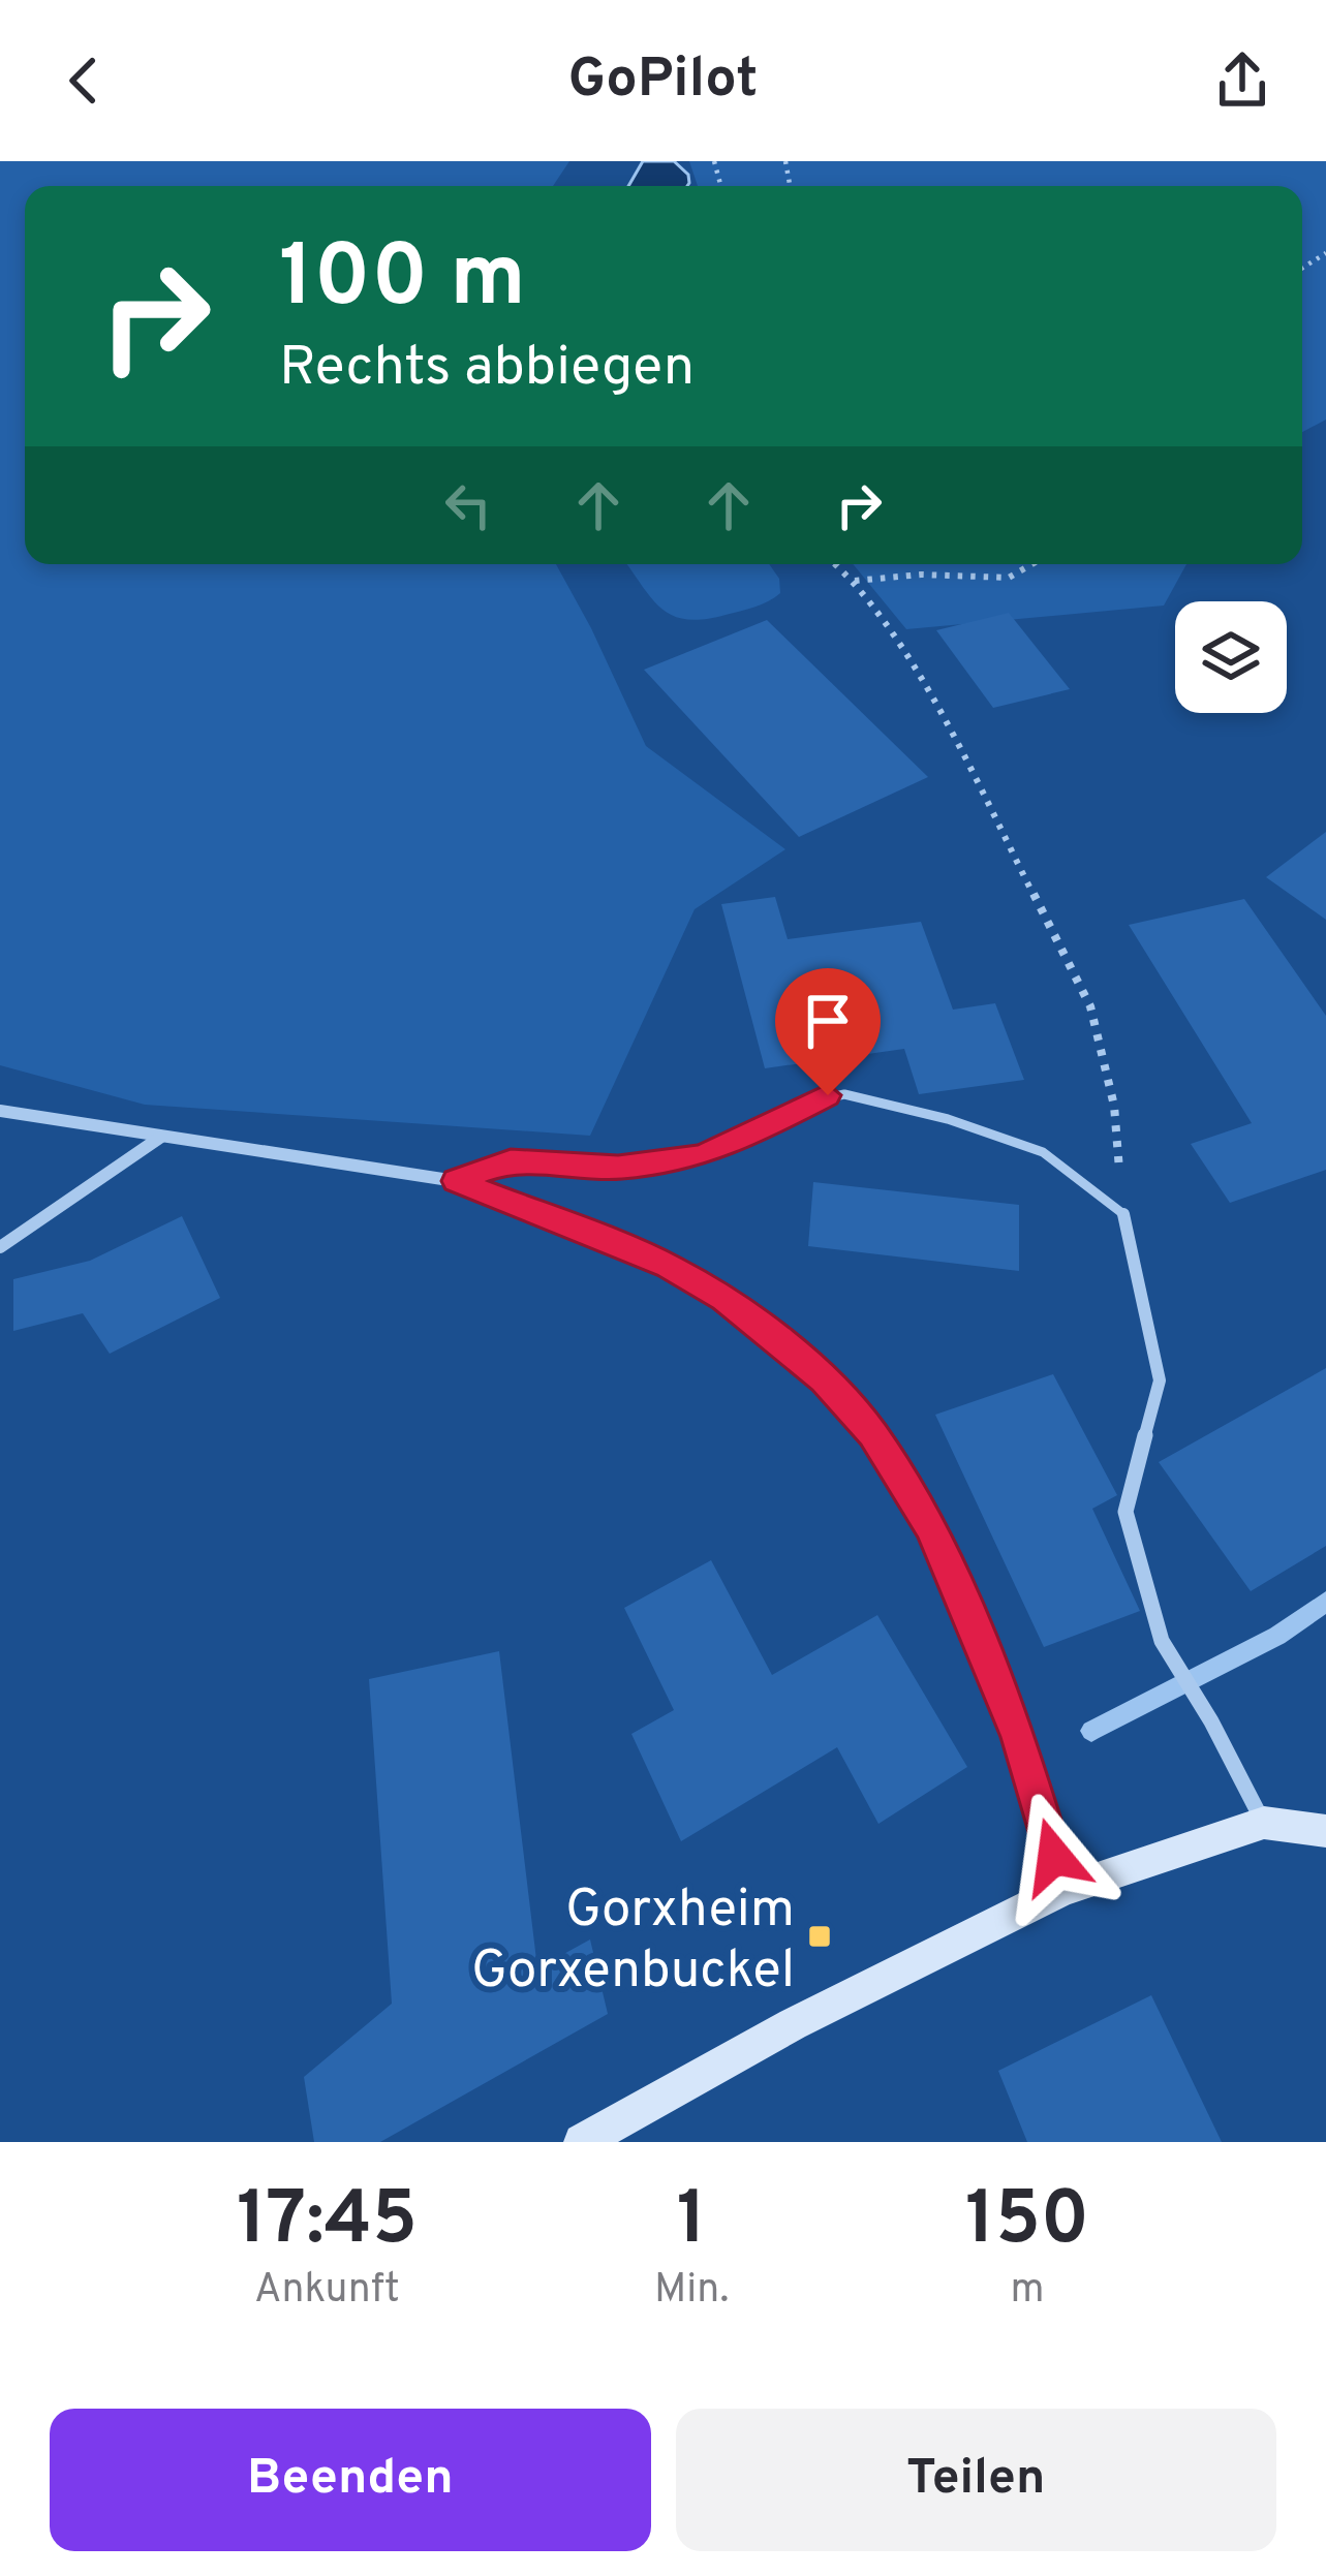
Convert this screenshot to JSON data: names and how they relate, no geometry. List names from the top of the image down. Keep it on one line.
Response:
{"places":{"transit":["Gorxheim Gorxenbuckel"]},"page":{"header":"GoPilot","turn":["100 m","Rechts abbiegen"],"eta":["17:45","Ankunft","1","Min.","150","m"],"buttons":["Beenden","Teilen"]}}
